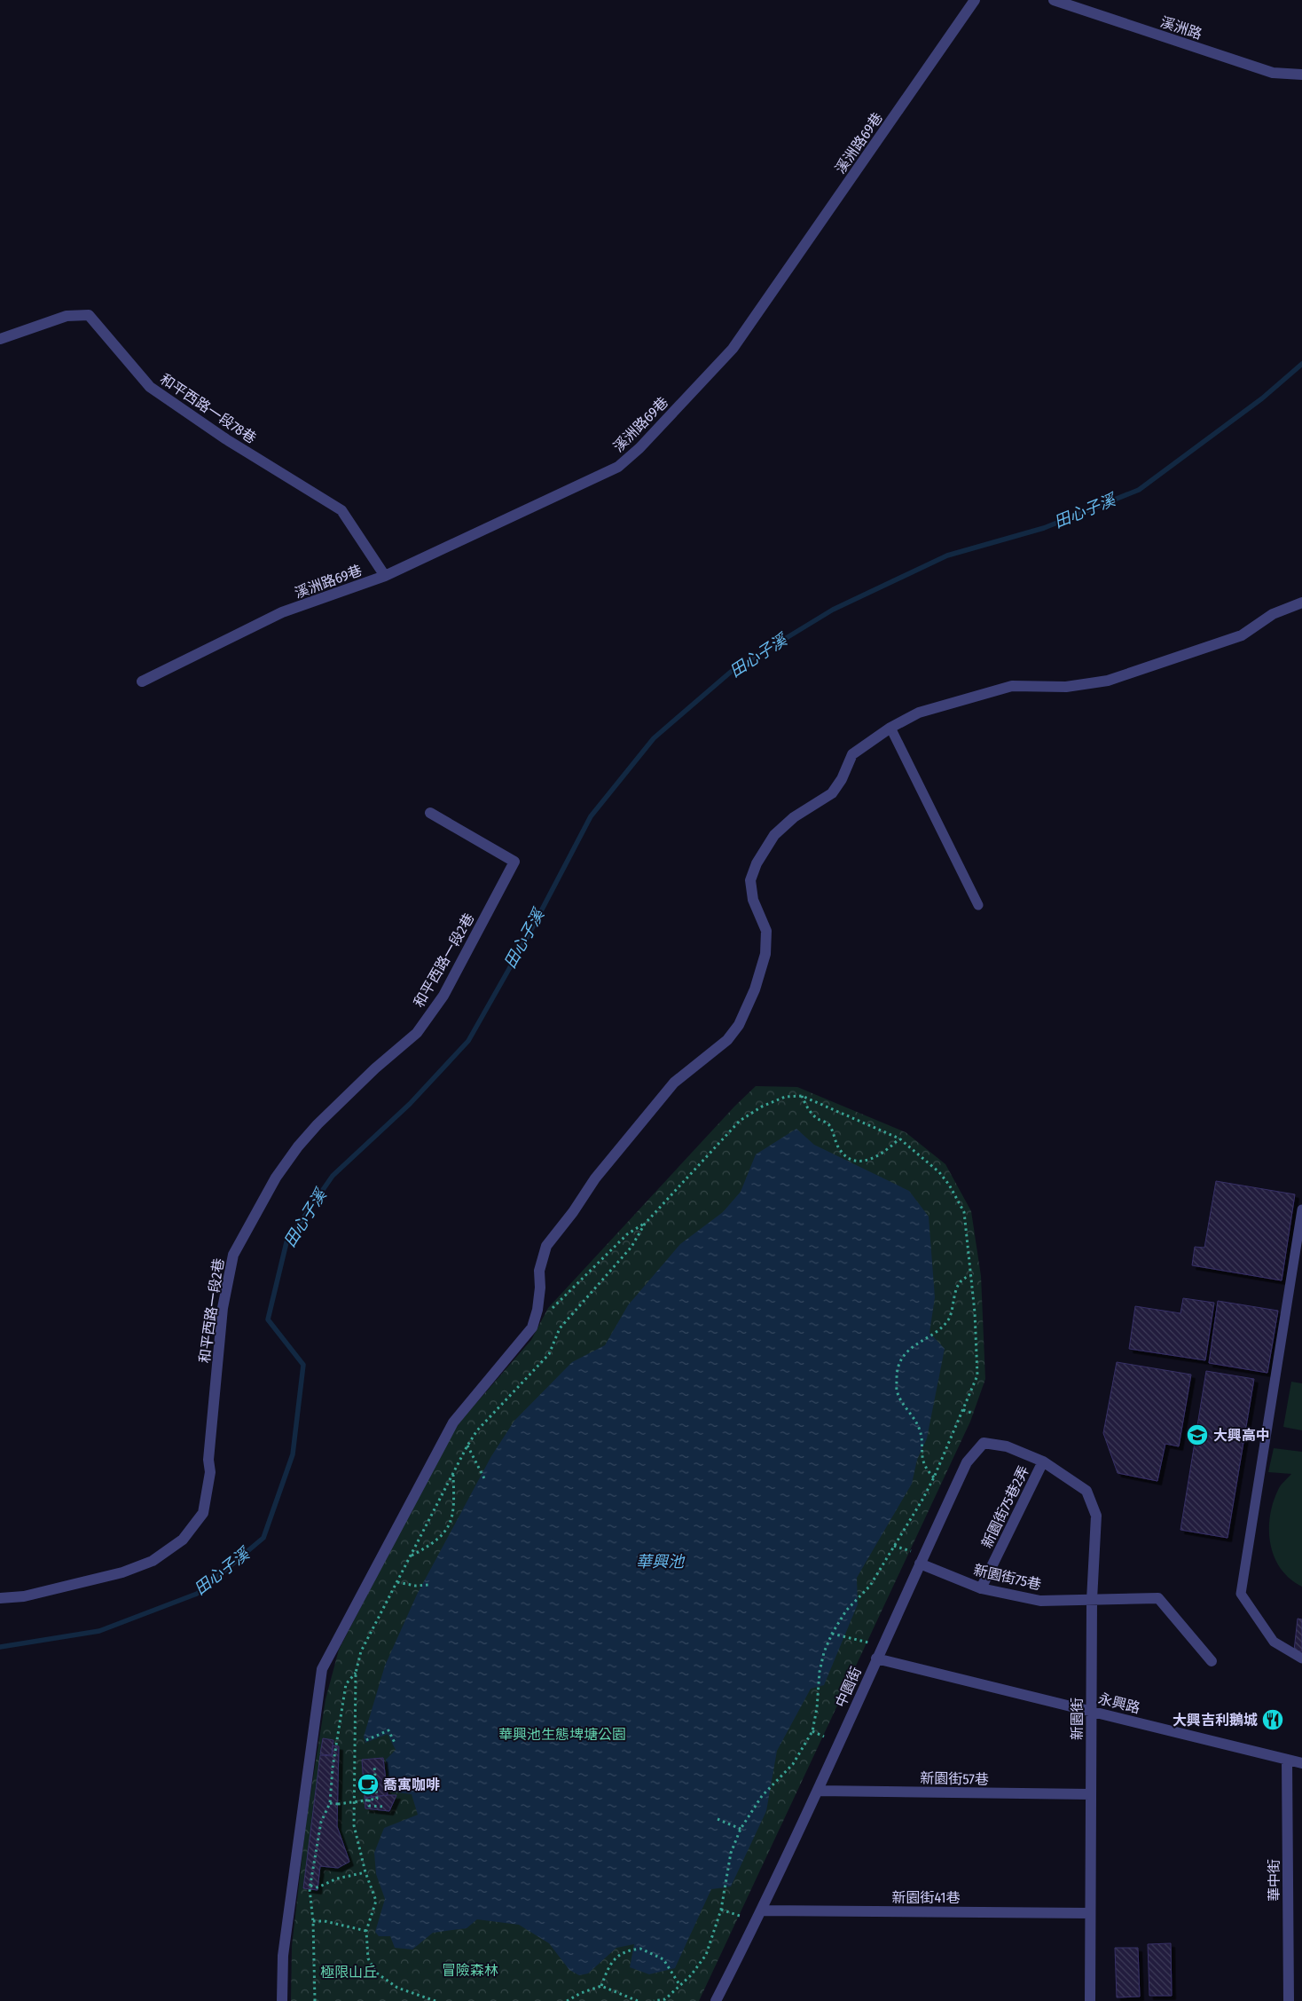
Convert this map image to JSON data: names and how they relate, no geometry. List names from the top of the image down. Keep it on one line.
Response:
{"streets":{"street":["溪洲路","溪洲路69巷","和平西路一段78巷","和平西路一段2巷","新園街75巷2弄","新園街75巷","中園街","永興路","新園街","新園街57巷","華中街","新園街41巷"]},"crossings":[["溪洲路69巷","和平西路一段78巷"],["新園街75巷2弄","新園街75巷"],["新園街75巷2弄","中園街"],["新園街75巷2弄","新園街"],["新園街75巷","中園街"],["新園街75巷","新園街"],["中園街","永興路"],["中園街","新園街"],["中園街","新園街57巷"],["中園街","新園街41巷"],["永興路","新園街"],["永興路","華中街"],["新園街","新園街57巷"],["新園街","新園街41巷"]],"water":["田心子溪","華興池"],"parks":["華興池生態埤塘公園","冒險森林","極限山丘"],"places":{"school or university":["大興高中"],"restaurant":["大興吉利鵝城"],"cafe":["喬寓咖啡"]}}
